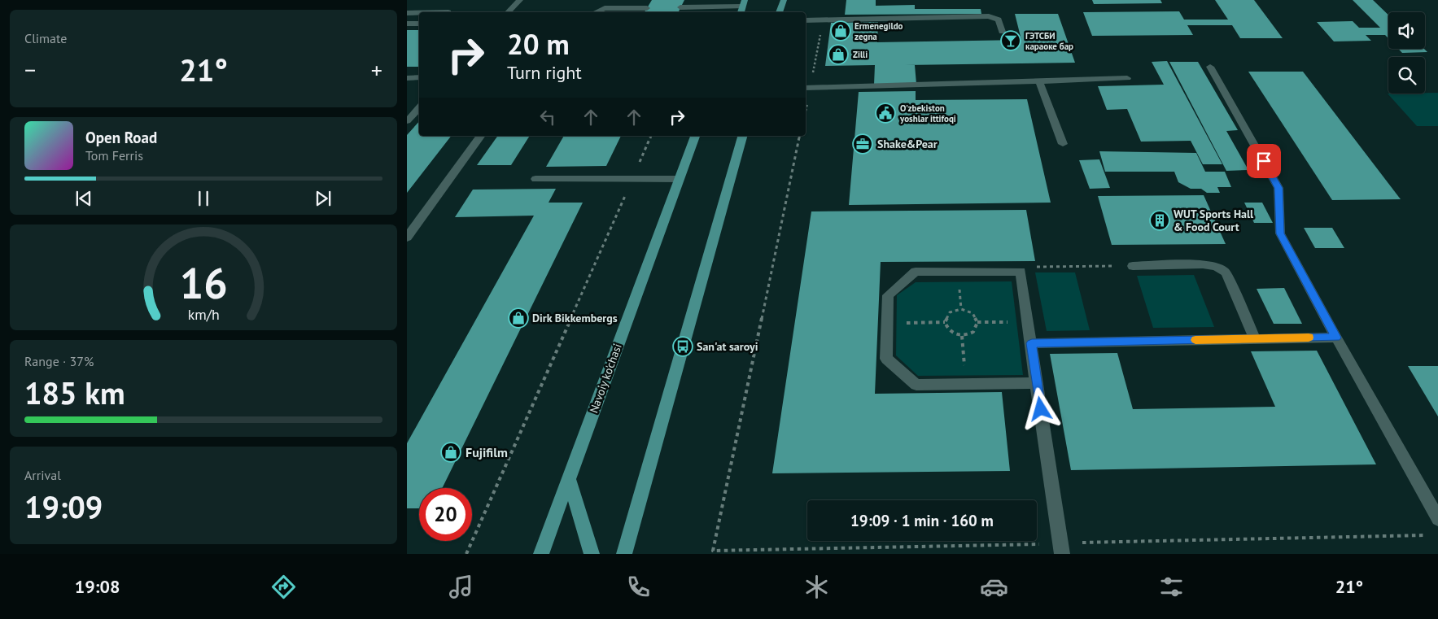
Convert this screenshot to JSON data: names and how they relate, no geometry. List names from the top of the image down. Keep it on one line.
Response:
{"streets":{"main road":["Navoiy ko'chasi"]},"places":{"shop":["Ermenegildo zegna","Zilli","Dirk Bikkembergs","Fujifilm"],"bar":["ГЭТСБИ караоке бар"],"public building":["O'zbekiston yoshlar ittifoqi"],"office":["Shake&Pear"],"building":["WUT Sports Hall & Food Court"],"bus stop":["San'at saroyi"]},"page":{"tile":["Climate",["Range · 37%","185 km"],["Arrival","19:09"]],"turn":["20 m","Turn right"],"heat":["−","21°","+"],"song":["Open Road","Tom Ferris"],"limit":"20","trip":"19:09 · 1 min · 160 m","tabs":["19:08","21°"],"gauge":["16","km/h"]}}
